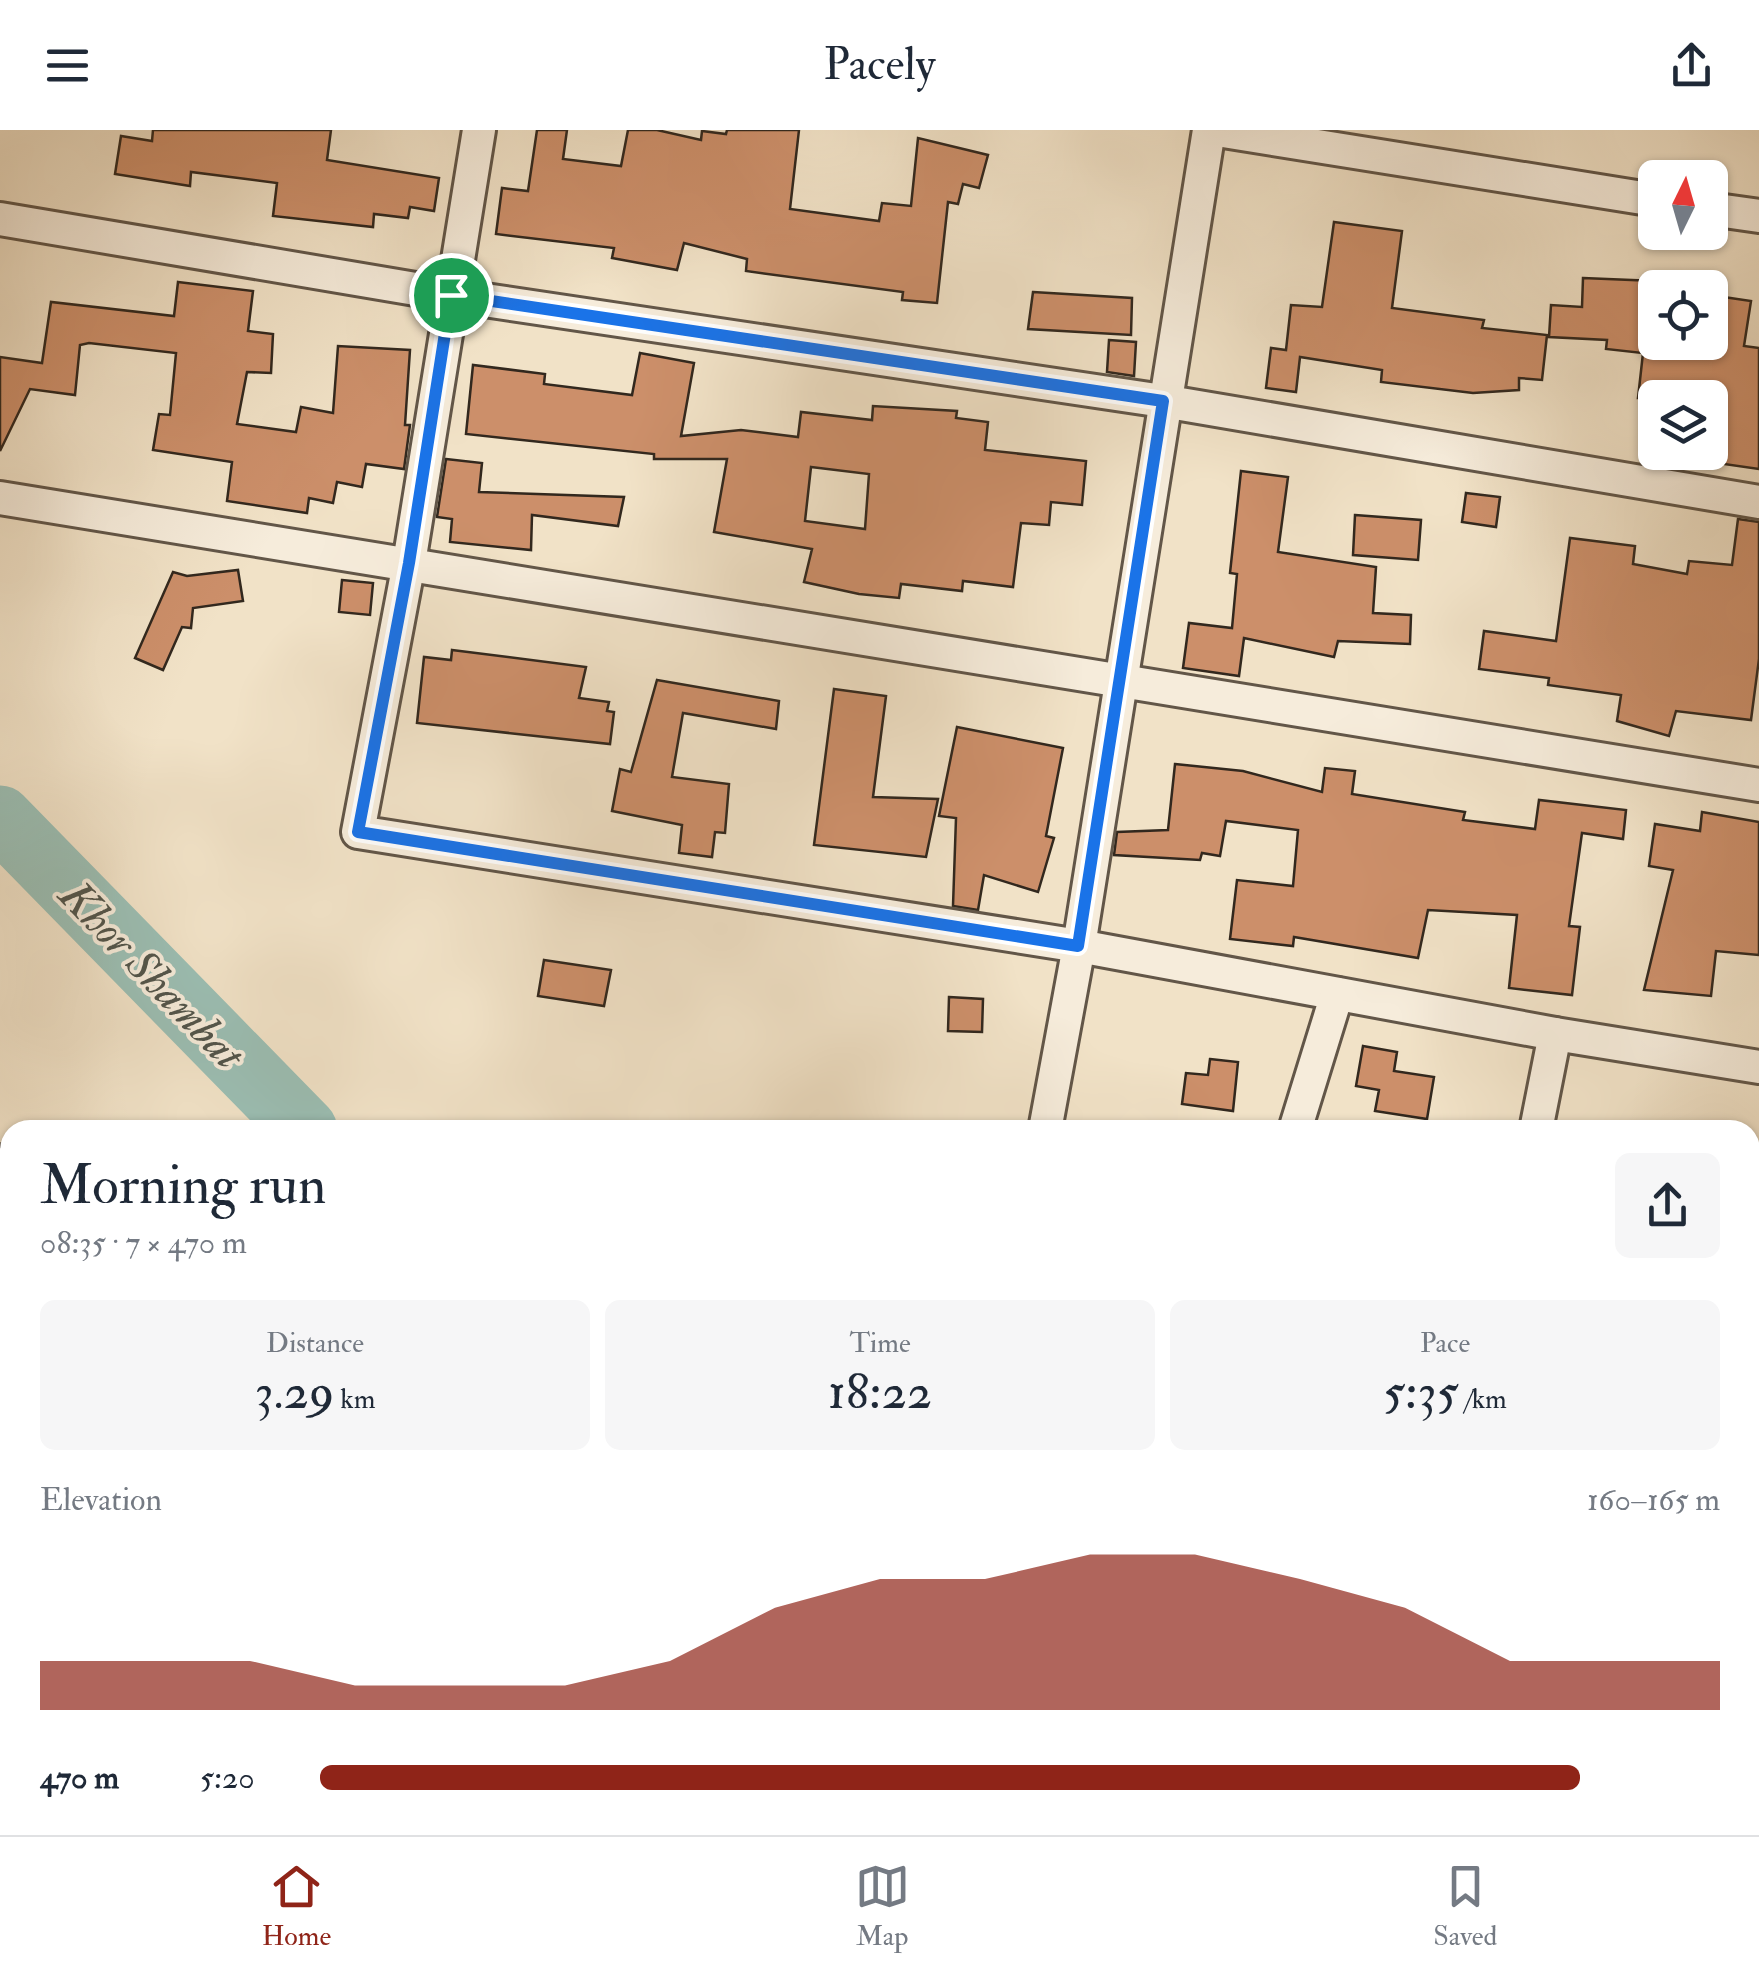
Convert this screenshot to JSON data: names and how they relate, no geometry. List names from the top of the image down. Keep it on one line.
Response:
{"water":["Khor Shambat"],"north":"top","page":{"header":"Pacely","heading":["Morning run","08:35 · 7 × 470 m"],"stats":[["Distance","3.29 km"],["Time","18:22"],["Pace","5:35 /km"]],"chart":["Elevation","160–165 m"],"list":[{"name":"470 m","note":"5:20"}],"tabs":["Home","Map","Saved"]}}
